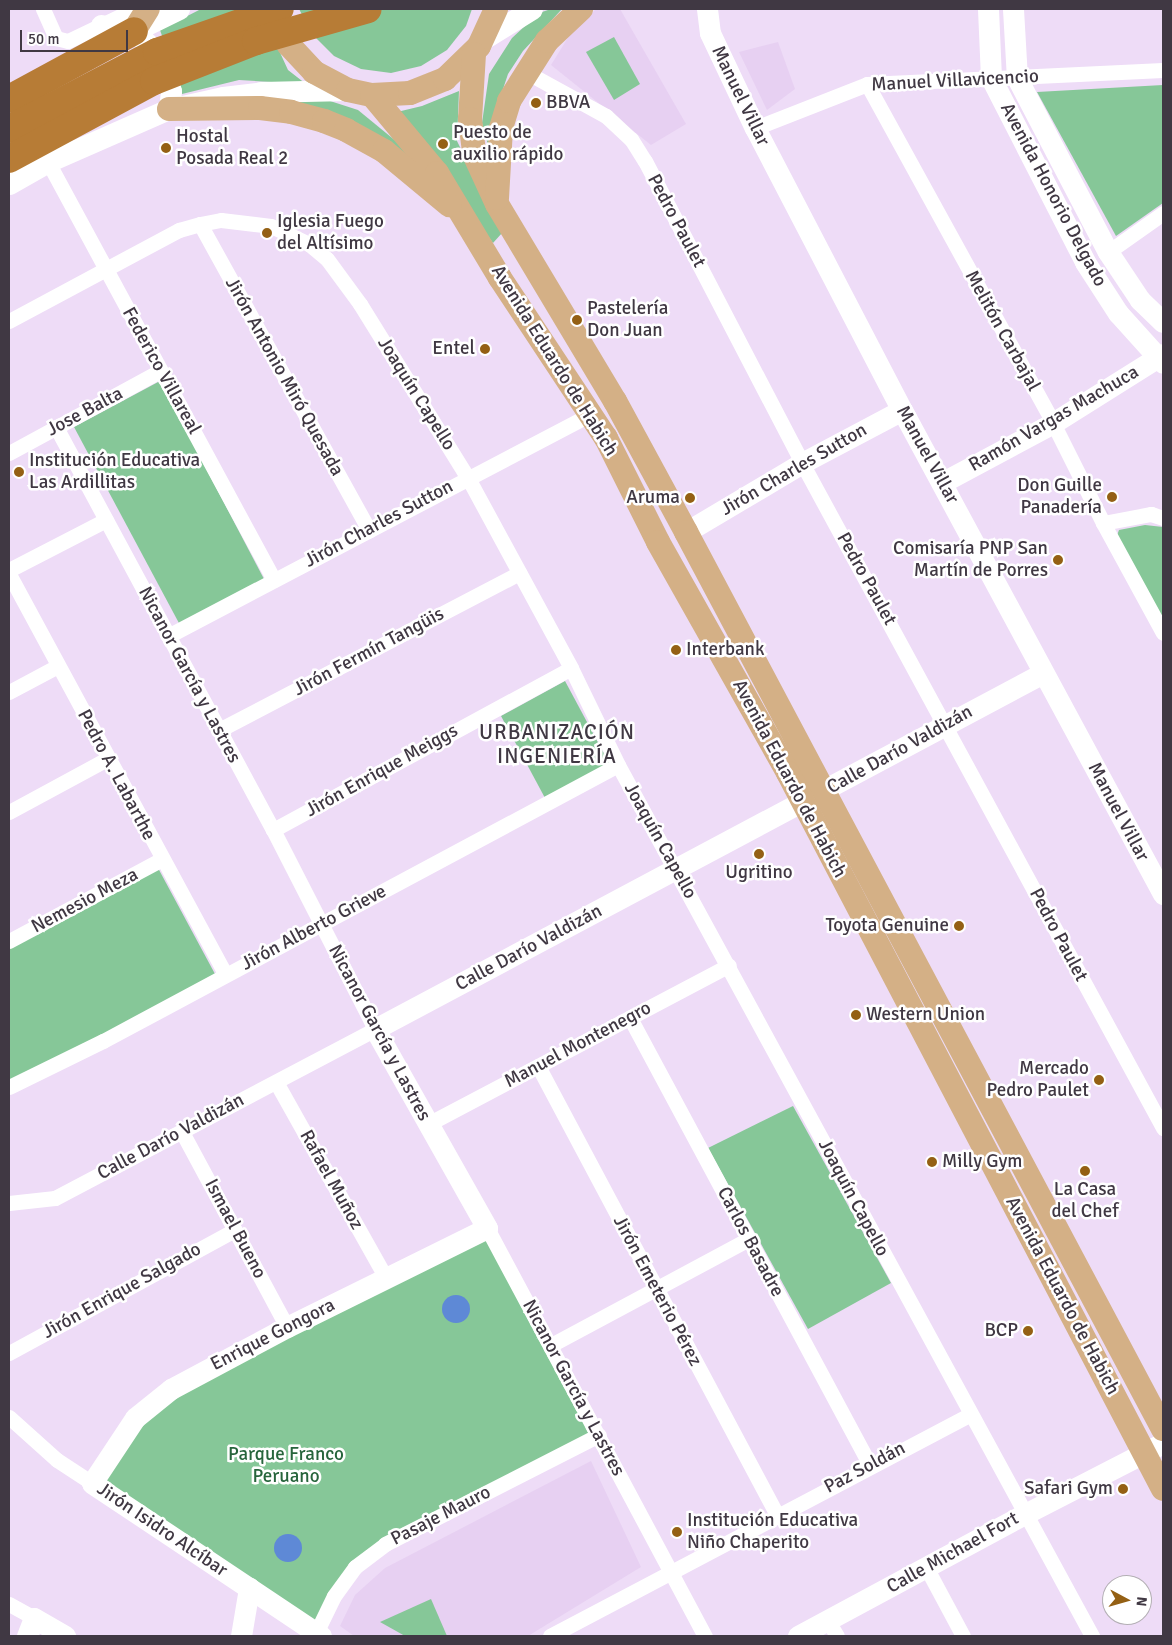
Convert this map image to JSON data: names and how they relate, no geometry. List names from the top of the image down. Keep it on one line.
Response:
{"streets":{"main road":["Avenida Eduardo de Habich"],"street":["Manuel Villavicencio","Manuel Villar","Avenida Honorio Delgado","Pedro Paulet","Melitón Carbajal","Federico Villareal","Jirón Antonio Miró Quesada","Joaquín Capello","Jose Balta","Ramón Vargas Machuca","Jirón Charles Sutton","Jirón Fermín Tangüis","Nicanor García y Lastres","Calle Darío Valdizán","Jirón Enrique Meiggs","Pedro A. Labarthe","Nemesio Meza","Jirón Alberto Grieve","Manuel Montenegro","Rafael Muñoz","Ismael Bueno","Carlos Basadre","Jirón Enrique Salgado","Jirón Emeterio Pérez","Enrique Gongora","Paz Soldán","Pasaje Mauro","Jirón Isidro Alcíbar","Calle Michael Fort"]},"crossings":[["Manuel Villavicencio","Manuel Villar"],["Manuel Villavicencio","Avenida Honorio Delgado"],["Manuel Villavicencio","Melitón Carbajal"],["Manuel Villar","Ramón Vargas Machuca"],["Manuel Villar","Jirón Charles Sutton"],["Manuel Villar","Calle Darío Valdizán"],["Avenida Honorio Delgado","Ramón Vargas Machuca"],["Pedro Paulet","Jirón Charles Sutton"],["Pedro Paulet","Calle Darío Valdizán"],["Melitón Carbajal","Ramón Vargas Machuca"],["Avenida Eduardo de Habich","Jirón Charles Sutton"],["Avenida Eduardo de Habich","Calle Darío Valdizán"],["Avenida Eduardo de Habich","Calle Michael Fort"],["Federico Villareal","Joaquín Capello"],["Federico Villareal","Jose Balta"],["Federico Villareal","Jirón Charles Sutton"],["Jirón Antonio Miró Quesada","Joaquín Capello"],["Jirón Antonio Miró Quesada","Jirón Charles Sutton"],["Joaquín Capello","Jirón Charles Sutton"],["Joaquín Capello","Jirón Fermín Tangüis"],["Joaquín Capello","Calle Darío Valdizán"],["Joaquín Capello","Jirón Enrique Meiggs"],["Joaquín Capello","Jirón Alberto Grieve"],["Joaquín Capello","Manuel Montenegro"],["Joaquín Capello","Paz Soldán"],["Joaquín Capello","Calle Michael Fort"],["Jose Balta","Nicanor García y Lastres"],["Jirón Charles Sutton","Nicanor García y Lastres"],["Jirón Fermín Tangüis","Nicanor García y Lastres"],["Nicanor García y Lastres","Calle Darío Valdizán"],["Nicanor García y Lastres","Jirón Enrique Meiggs"],["Nicanor García y Lastres","Jirón Alberto Grieve"],["Nicanor García y Lastres","Manuel Montenegro"],["Nicanor García y Lastres","Enrique Gongora"],["Nicanor García y Lastres","Paz Soldán"],["Nicanor García y Lastres","Pasaje Mauro"],["Calle Darío Valdizán","Rafael Muñoz"],["Calle Darío Valdizán","Ismael Bueno"],["Pedro A. Labarthe","Nemesio Meza"],["Pedro A. Labarthe","Jirón Alberto Grieve"],["Manuel Montenegro","Carlos Basadre"],["Manuel Montenegro","Jirón Emeterio Pérez"],["Rafael Muñoz","Enrique Gongora"],["Ismael Bueno","Jirón Enrique Salgado"],["Ismael Bueno","Enrique Gongora"],["Carlos Basadre","Paz Soldán"],["Jirón Emeterio Pérez","Paz Soldán"],["Enrique Gongora","Jirón Isidro Alcíbar"],["Pasaje Mauro","Jirón Isidro Alcíbar"]],"districts":["URBANIZACIÓN INGENIERÍA"],"parks":["Parque Franco Peruano"],"places":["BBVA","Puesto de auxilio rápido","Hostal Posada Real 2","Iglesia Fuego del Altísimo","Pastelería Don Juan","Entel","Institución Educativa Las Ardillitas","Don Guille Panadería","Aruma","Comisaría PNP San Martín de Porres","Interbank","Ugritino","Toyota Genuine","Western Union","Mercado Pedro Paulet","Milly Gym","La Casa del Chef","BCP","Safari Gym","Institución Educativa Niño Chaperito"],"scale_bar":"50 m","north":"right"}
